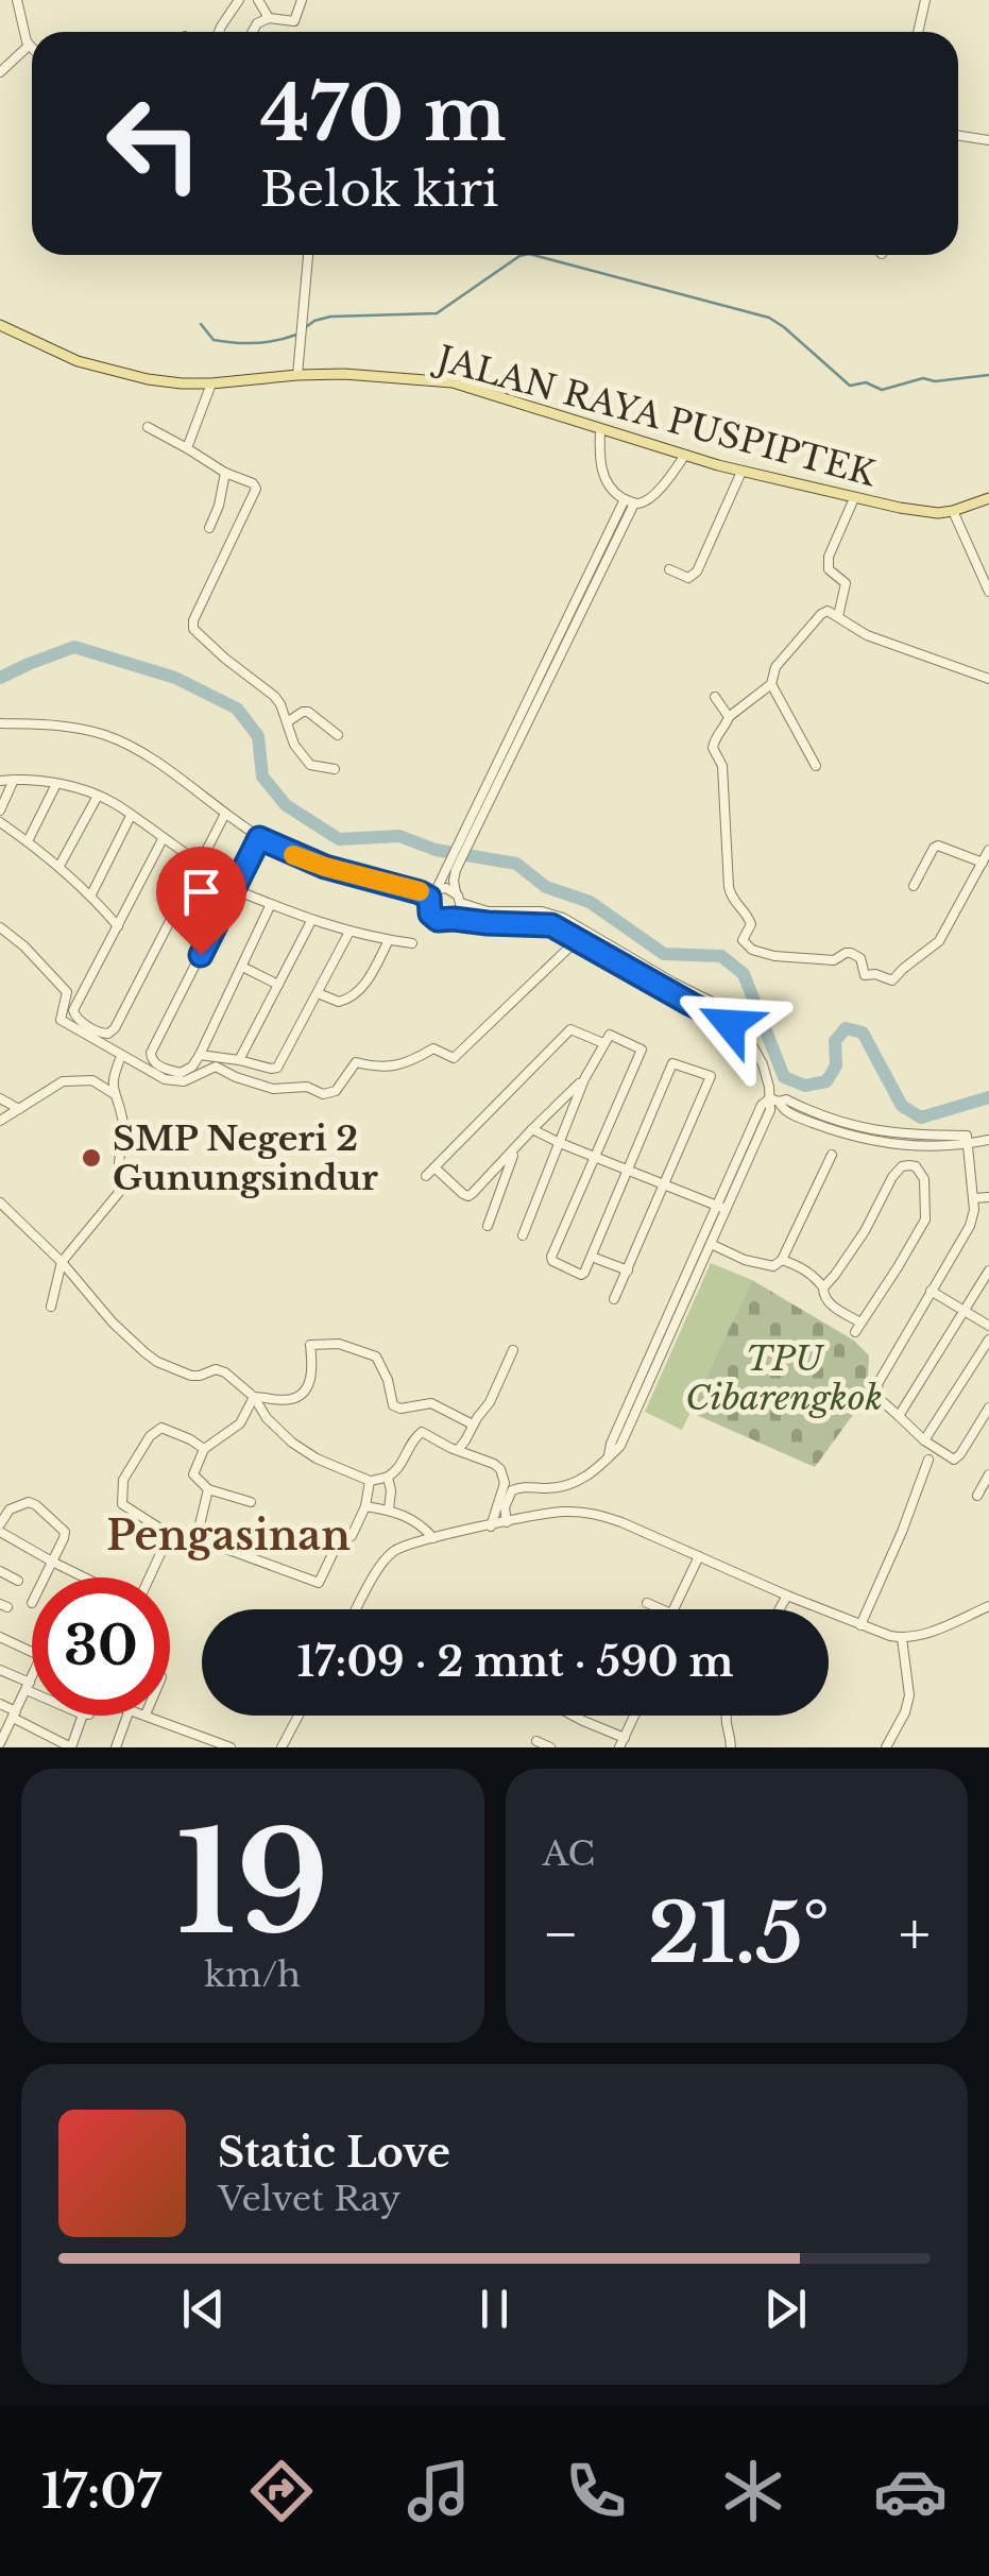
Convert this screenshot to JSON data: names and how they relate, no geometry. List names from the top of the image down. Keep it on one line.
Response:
{"streets":{"main road":["JALAN RAYA PUSPIPTEK"]},"districts":["Pengasinan"],"parks":["TPU Cibarengkok"],"places":["SMP Negeri 2 Gunungsindur"],"page":{"turn":["470 m","Belok kiri"],"limit":"30","trip":"17:09 · 2 mnt · 590 m","tile":[["19","km/h"],"AC"],"heat":["−","21.5°","+"],"song":["Static Love","Velvet Ray"],"tabs":"17:07"}}
